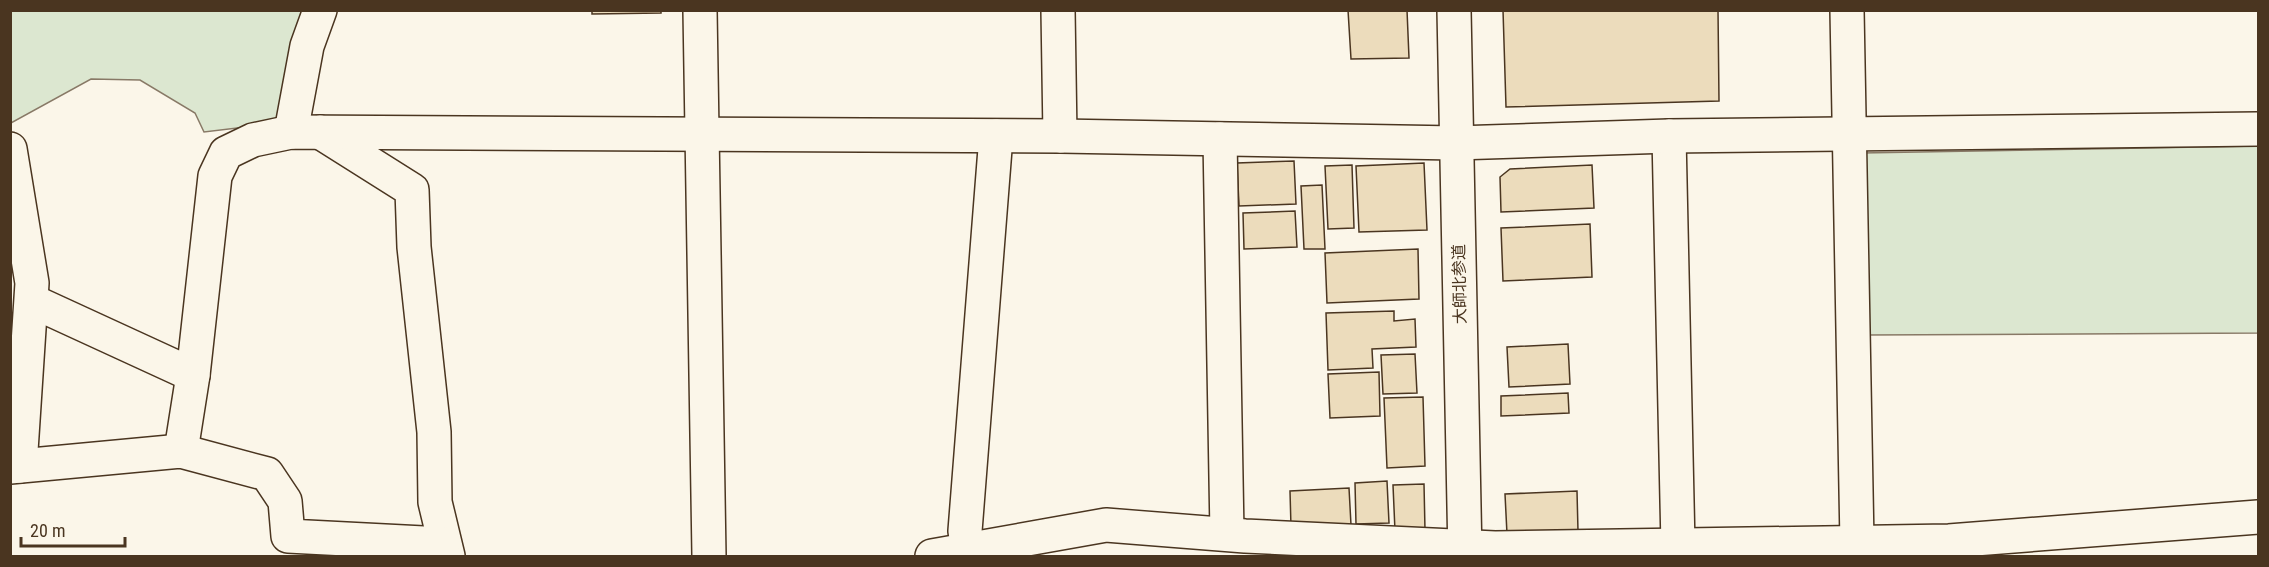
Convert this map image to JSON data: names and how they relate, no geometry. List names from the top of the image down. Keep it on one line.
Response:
{"streets":{"street":["大師北参道"]},"scale_bar":"20 m"}
